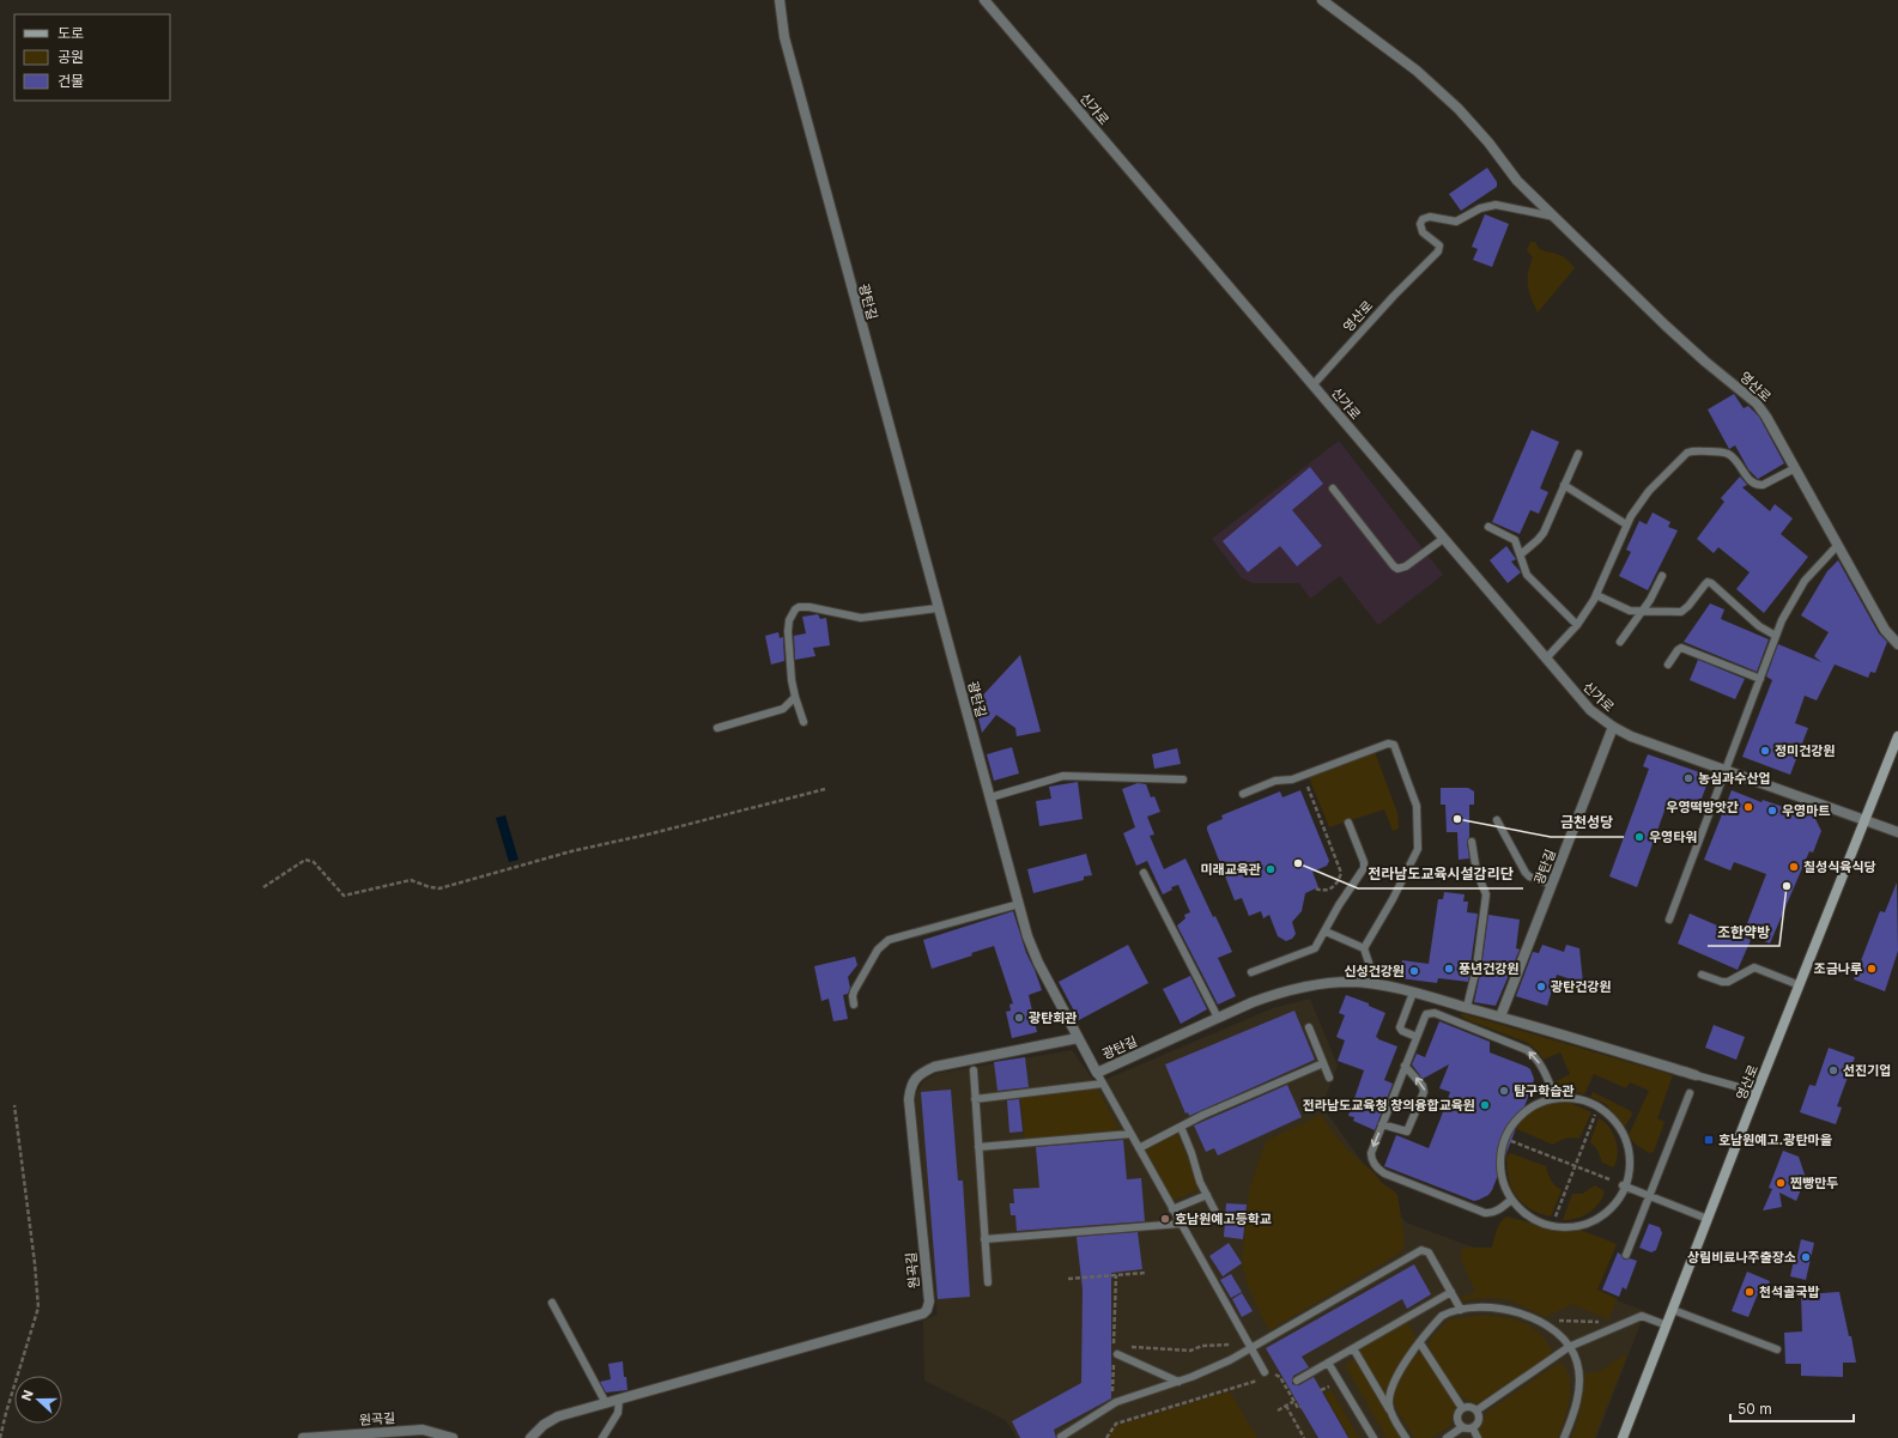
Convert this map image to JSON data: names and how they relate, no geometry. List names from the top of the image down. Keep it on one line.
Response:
{"streets":{"main road":["영산로"],"street":["신가로","광탄길","원곡길"]},"crossings":[["신가로","광탄길"],["신가로","영산로"],["광탄길","원곡길"]],"places":{"other":["정미건강원","농심과수산업","우영떡방앗간","우영마트","금천성당","우영타워","전라남도교육시설감리단","칠성식육식당","미래교육관","조한약방","풍년건강원","조금나루","신성건강원","광탄건강원","광탄회관","선진기업","탐구학습관","전라남도교육청 창의융합교육원","찐빵만두","호남원예고등학교","상림비료나주출장소","천석골국밥"],"transit":["호남원예고.광탄마을"]},"legend":["도로","공원","건물"],"scale_bar":"50 m","north":"left"}
